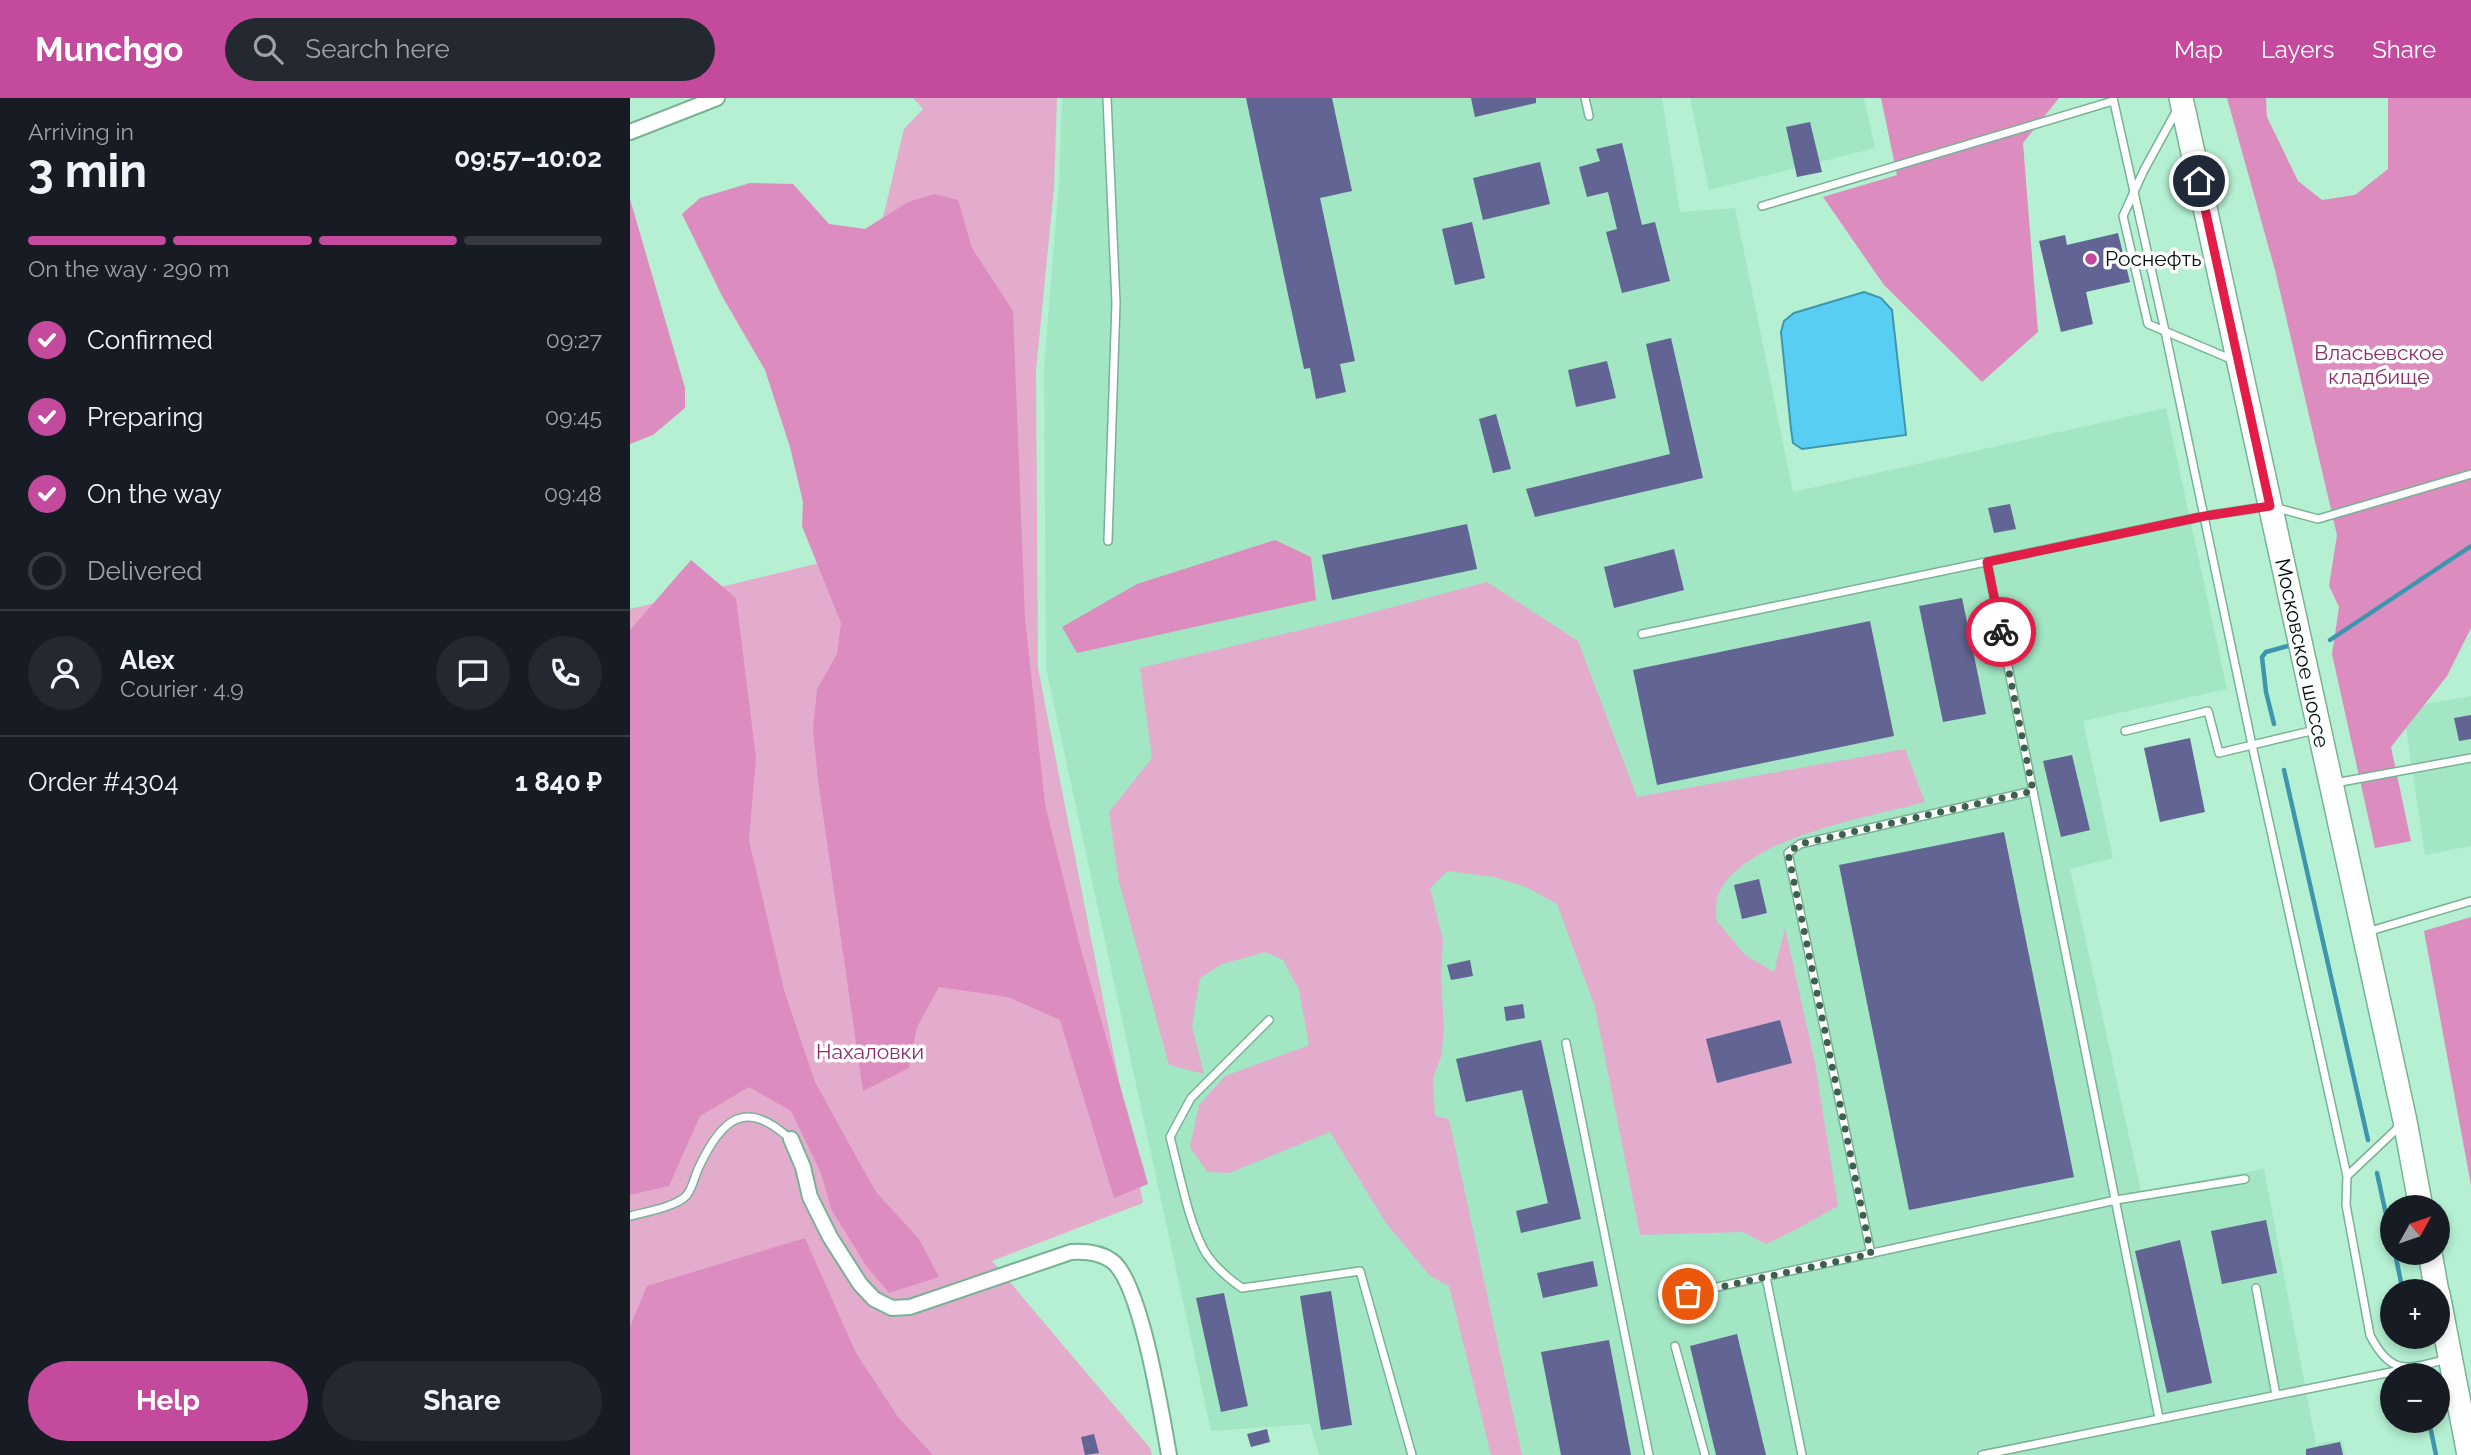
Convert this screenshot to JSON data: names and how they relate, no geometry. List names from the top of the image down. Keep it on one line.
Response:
{"streets":{"main road":["Московское шоссе"]},"parks":["Власьевское кладбище","Нахаловки"],"places":["Роснефть"],"north":"top right","page":{"header":"Munchgo","search":"Search here","nav":["Map","Layers","Share"],"heading":["3 min","Arriving in","09:57–10:02"],"panel":["Alex","Courier · 4.9","Order #4304","1 840 ₽"],"bar":"On the way · 290 m","list":[["Confirmed","09:27"],["Preparing","09:45"],["On the way","09:48"],"Delivered"],"map_buttons":["+","−"],"buttons":["Help","Share"]}}
